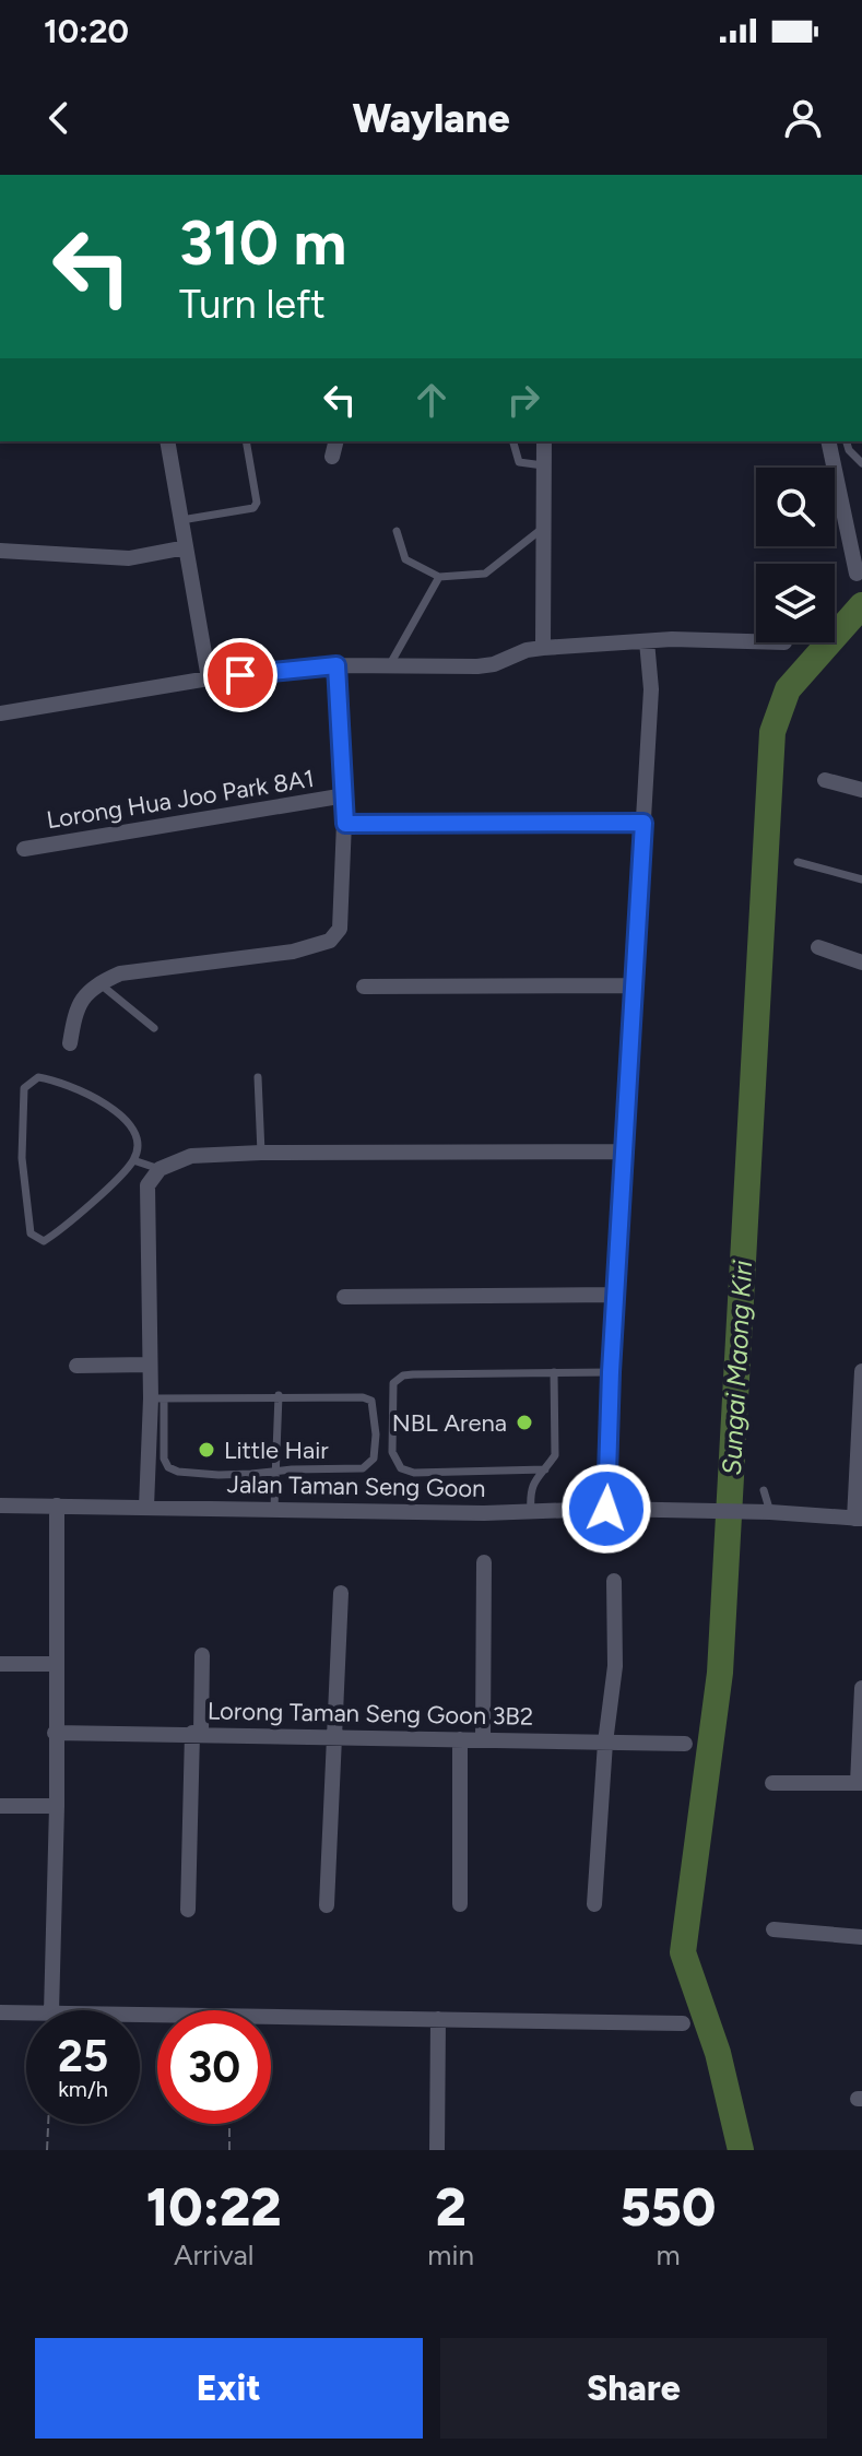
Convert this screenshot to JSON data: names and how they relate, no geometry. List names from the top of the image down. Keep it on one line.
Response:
{"streets":{"street":["Lorong Hua Joo Park 8A1","Jalan Taman Seng Goon","Lorong Taman Seng Goon 3B2"]},"water":["Sungai Maong Kiri"],"places":["NBL Arena","Little Hair"],"page":{"status":"10:20","header":"Waylane","turn":["310 m","Turn left"],"speed":"25 km/h","limit":"30","eta":["10:22","Arrival","2","min","550","m"],"buttons":["Exit","Share"]}}
